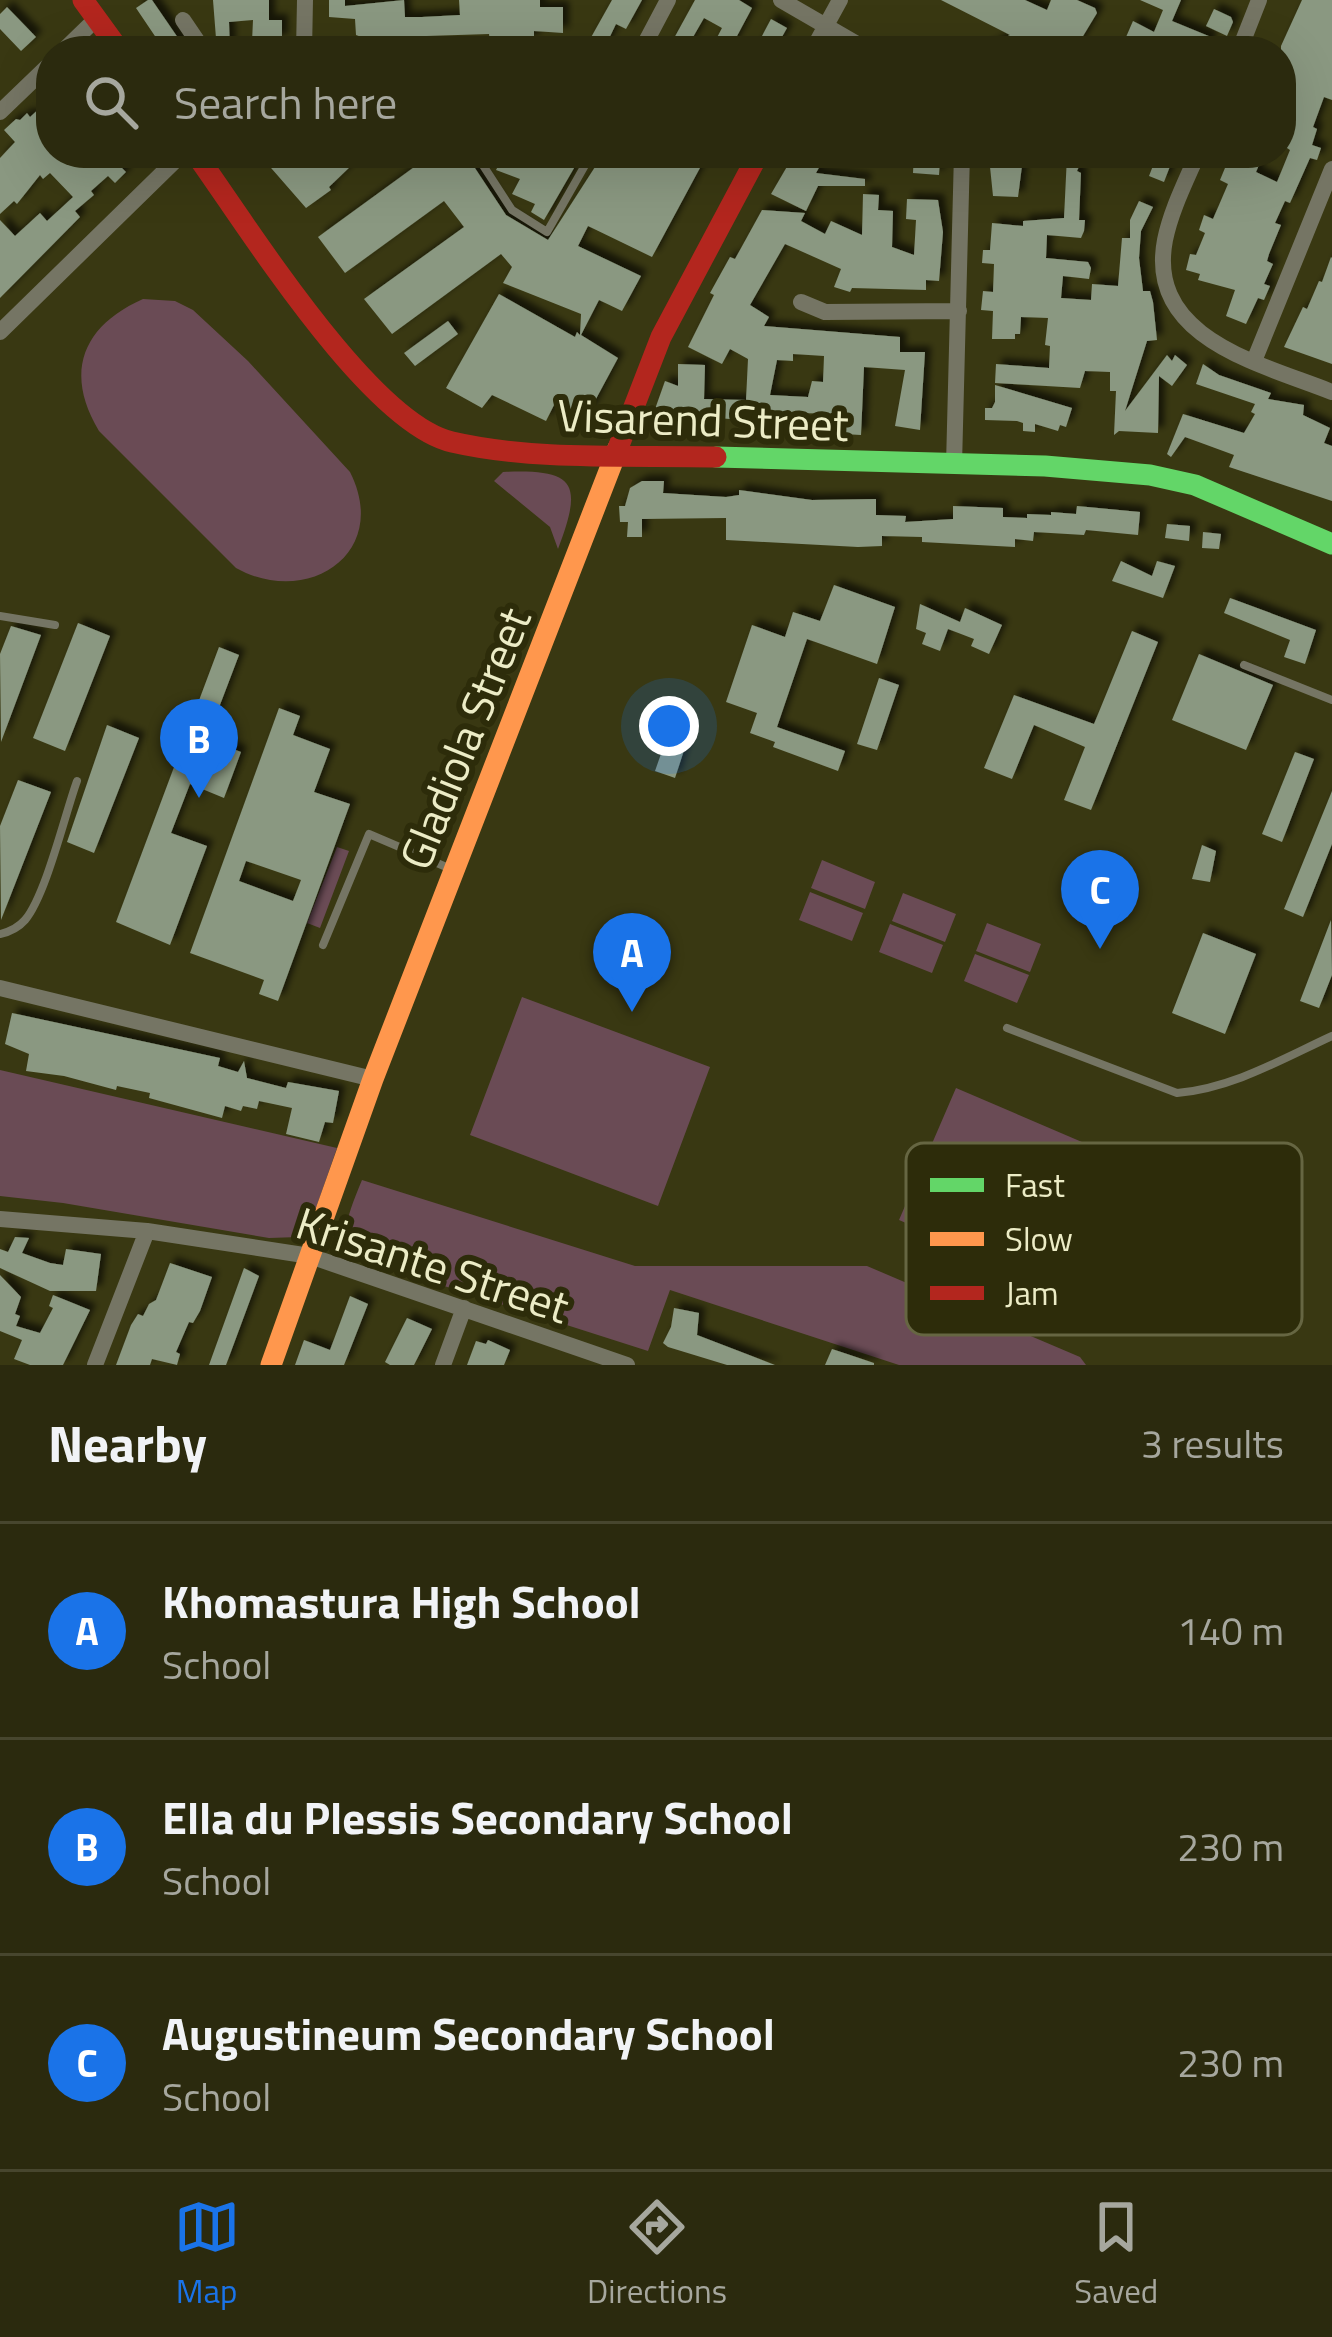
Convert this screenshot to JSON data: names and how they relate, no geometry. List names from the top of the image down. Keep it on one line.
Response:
{"streets":{"street":["Visarend Street","Gladiola Street","Krisante Street"]},"crossings":[["Visarend Street","Gladiola Street"],["Gladiola Street","Krisante Street"]],"legend":["Fast","Slow","Jam"],"page":{"search":"Search here","pins":["B","C","A"],"heading":["Nearby","3 results"],"list":[{"mark":"A","name":"Khomastura High School","note":"School","value":"140 m"},{"mark":"B","name":"Ella du Plessis Secondary School","note":"School","value":"230 m"},{"mark":"C","name":"Augustineum Secondary School","note":"School","value":"230 m"}],"nav":["Map","Directions","Saved"]}}
